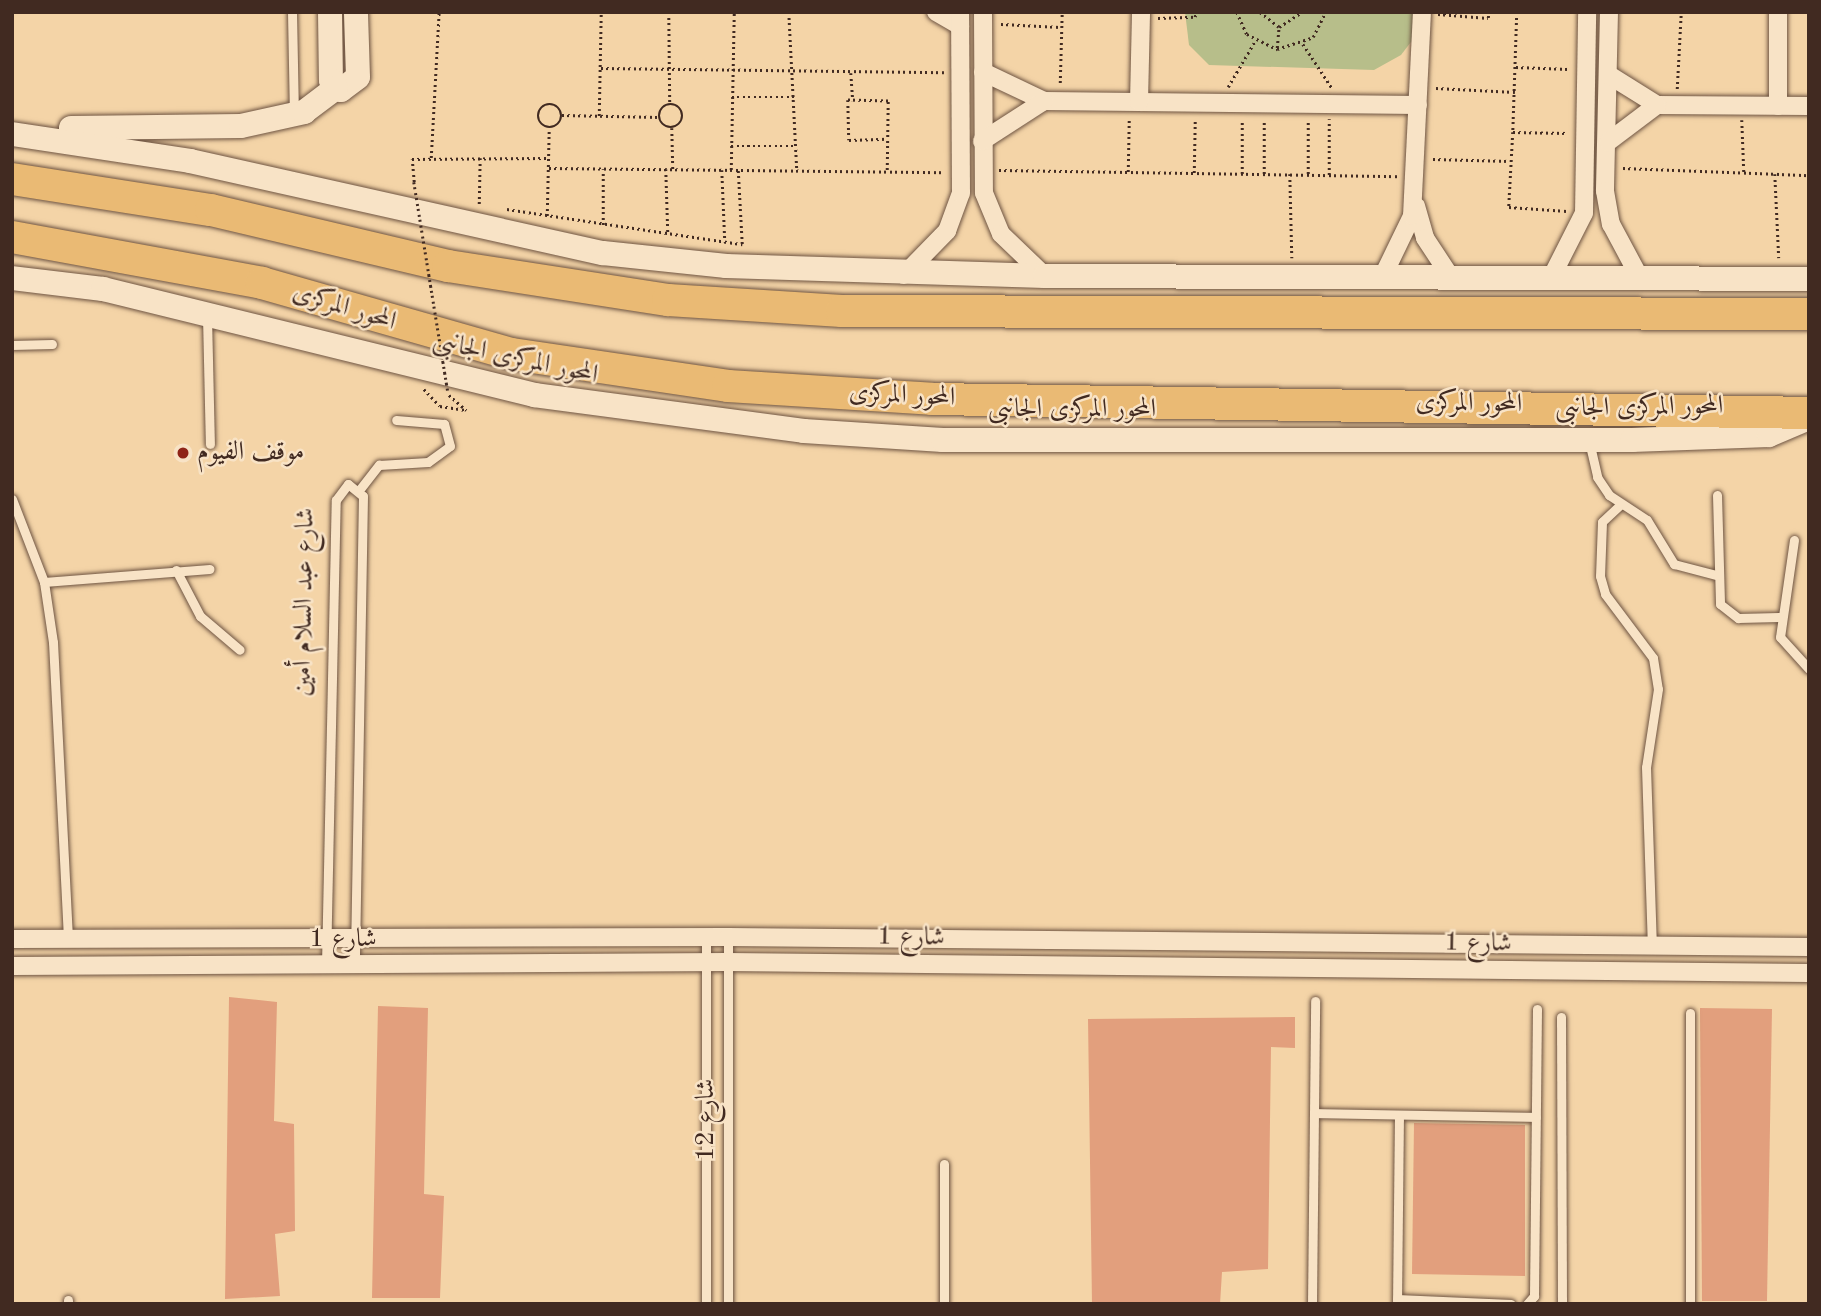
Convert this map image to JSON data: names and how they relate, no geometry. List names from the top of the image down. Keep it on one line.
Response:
{"streets":{"highway":["المحور المركزى"],"main road":["المحور المركزى الجانبى"],"street":["شارع 1"],"lane":["شارع عبد السلام أمين","شارع 12"]},"crossings":[["المحور المركزى","المحور المركزى الجانبى"],["شارع عبد السلام أمين","شارع 1"],["شارع 1","شارع 12"]],"places":["موقف الفيوم"]}
